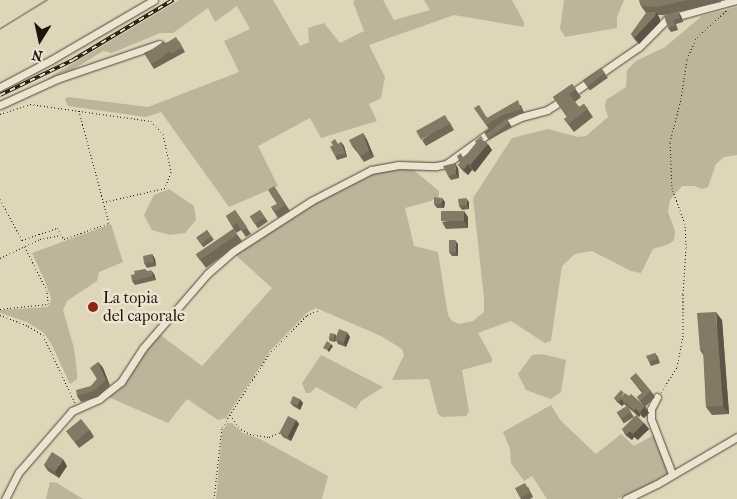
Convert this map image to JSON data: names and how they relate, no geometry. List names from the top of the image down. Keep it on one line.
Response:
{"places":["La topia del caporale"],"north":"bottom"}
